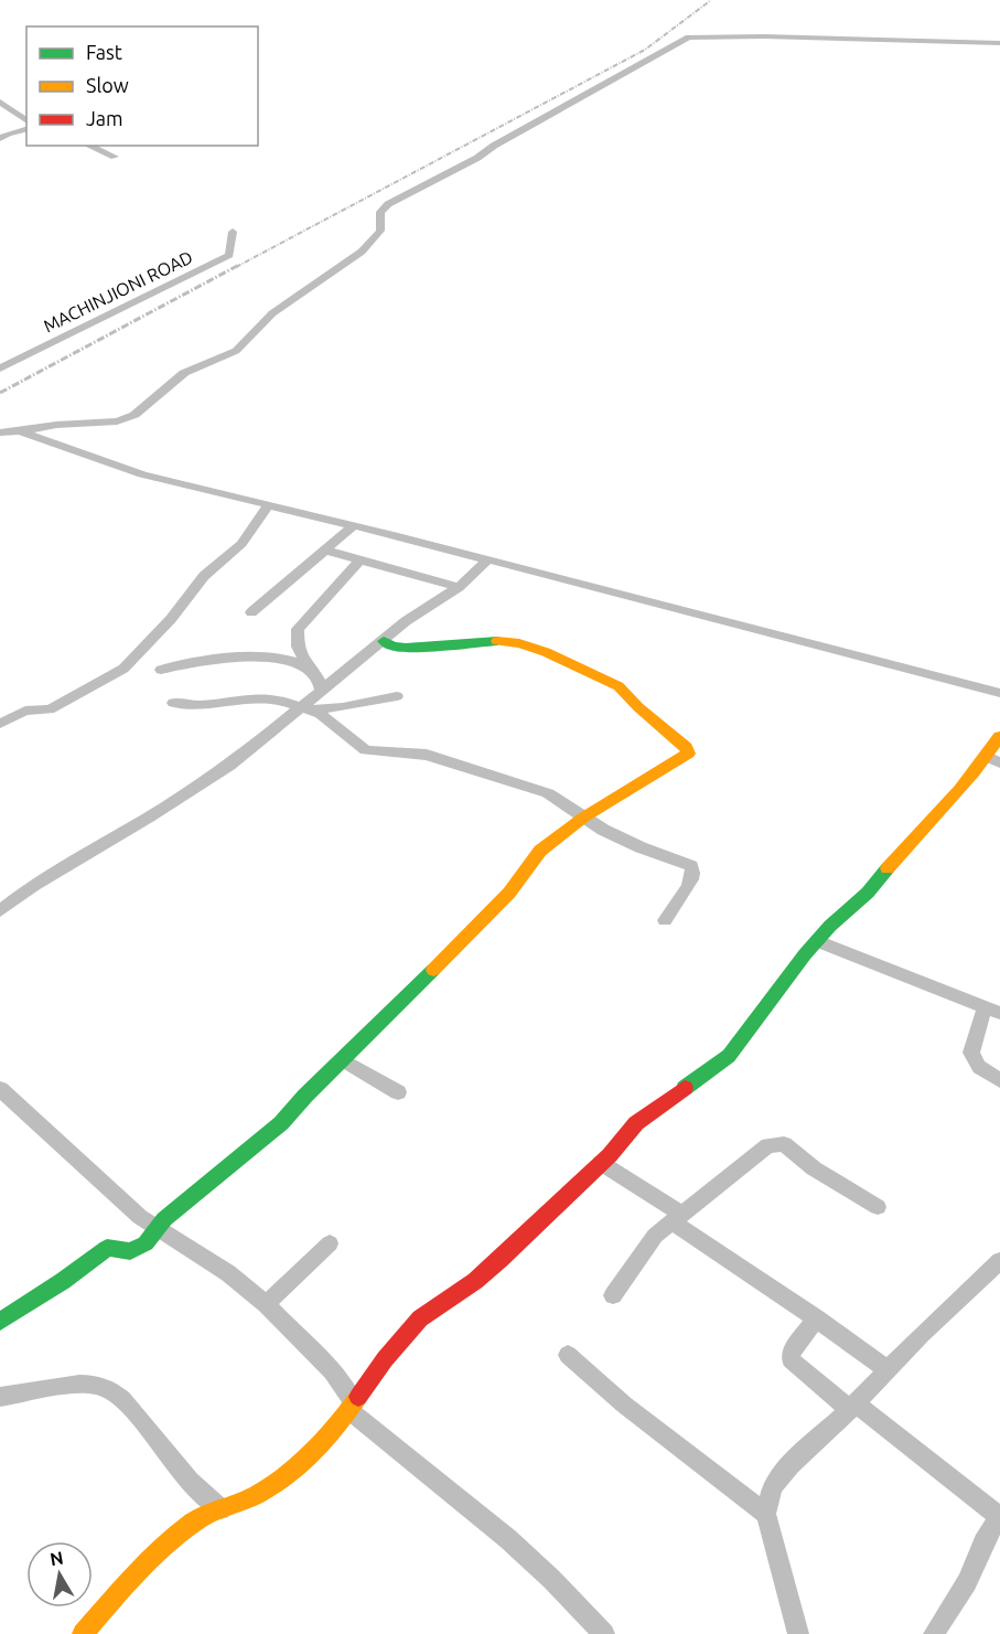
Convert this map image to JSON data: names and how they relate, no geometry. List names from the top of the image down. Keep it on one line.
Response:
{"streets":{"street":["MACHINJIONI ROAD"]},"legend":["Fast","Slow","Jam"],"north":"top"}
